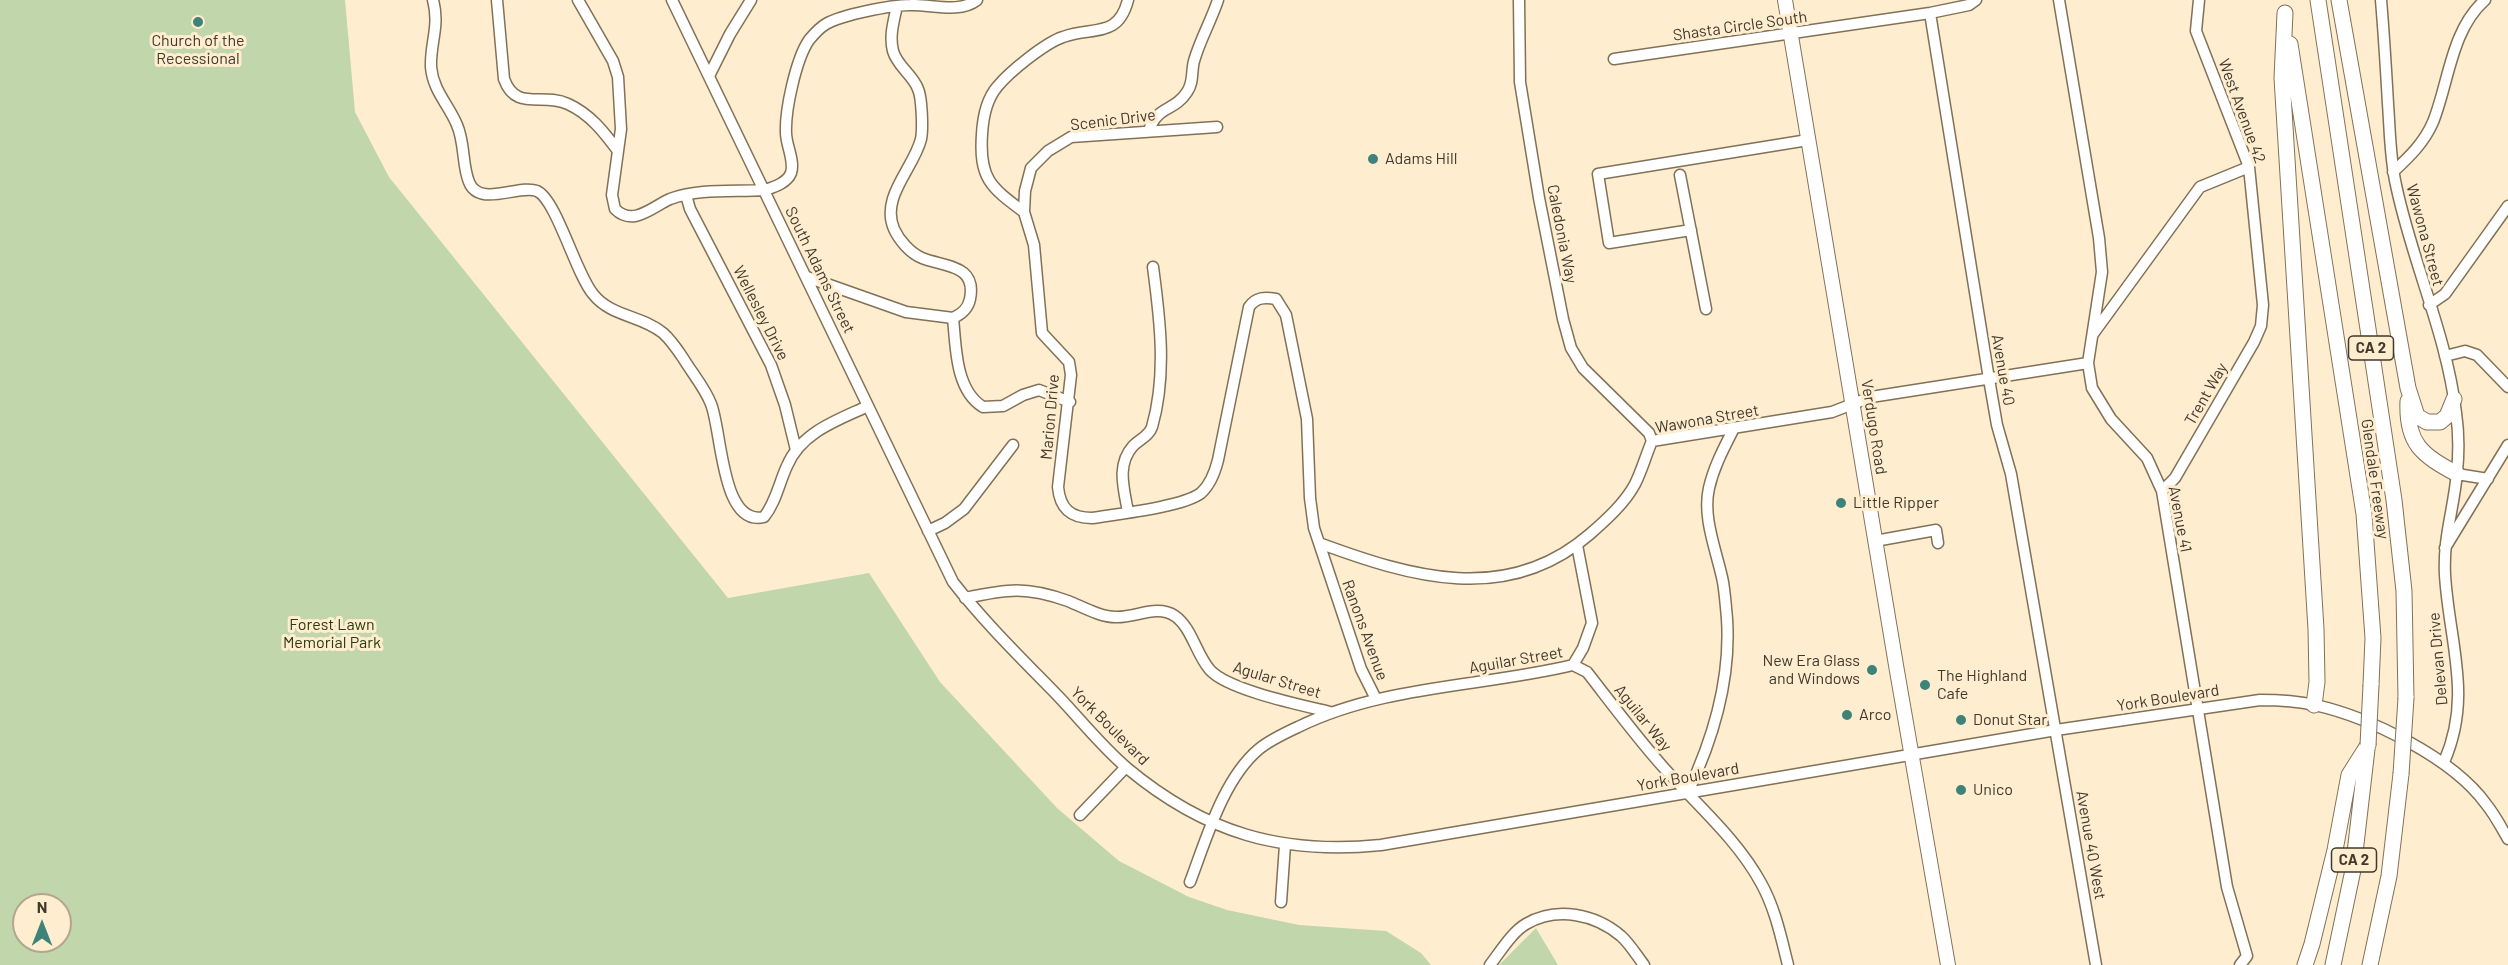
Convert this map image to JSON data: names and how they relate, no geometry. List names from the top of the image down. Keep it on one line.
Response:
{"streets":{"highway":["CA 2","Glendale Freeway"],"main road":["Verdugo Road"],"street":["Shasta Circle South","West Avenue 42","Scenic Drive","Caledonia Way","Wawona Street","South Adams Street","Wellesley Drive","Avenue 40","Trent Way","Marion Drive","Avenue 41","Ranons Avenue","Delevan Drive","Aguilar Street","Agular Street","York Boulevard","Aguilar Way","Avenue 40 West"]},"crossings":[["Shasta Circle South","Avenue 40"],["Shasta Circle South","Verdugo Road"],["West Avenue 42","Trent Way"],["Scenic Drive","Marion Drive"],["Caledonia Way","Wawona Street"],["Wawona Street","Avenue 40"],["Wawona Street","Verdugo Road"],["Wawona Street","Avenue 41"],["Wawona Street","Ranons Avenue"],["Wawona Street","Delevan Drive"],["Wawona Street","Aguilar Street"],["South Adams Street","York Boulevard"],["Avenue 40","York Boulevard"],["Avenue 40","Avenue 40 West"],["Trent Way","Avenue 41"],["Marion Drive","Ranons Avenue"],["Verdugo Road","York Boulevard"],["Avenue 41","York Boulevard"],["Ranons Avenue","Aguilar Street"],["Ranons Avenue","Agular Street"],["Ranons Avenue","York Boulevard"],["Delevan Drive","York Boulevard"],["Aguilar Street","Aguilar Way"],["Agular Street","York Boulevard"],["York Boulevard","Aguilar Way"],["York Boulevard","Avenue 40 West"]],"parks":["Forest Lawn Memorial Park"],"places":["Church of the Recessional","Adams Hill","Little Ripper","New Era Glass and Windows","The Highland Cafe","Arco","Donut Star","Unico"],"north":"top"}
